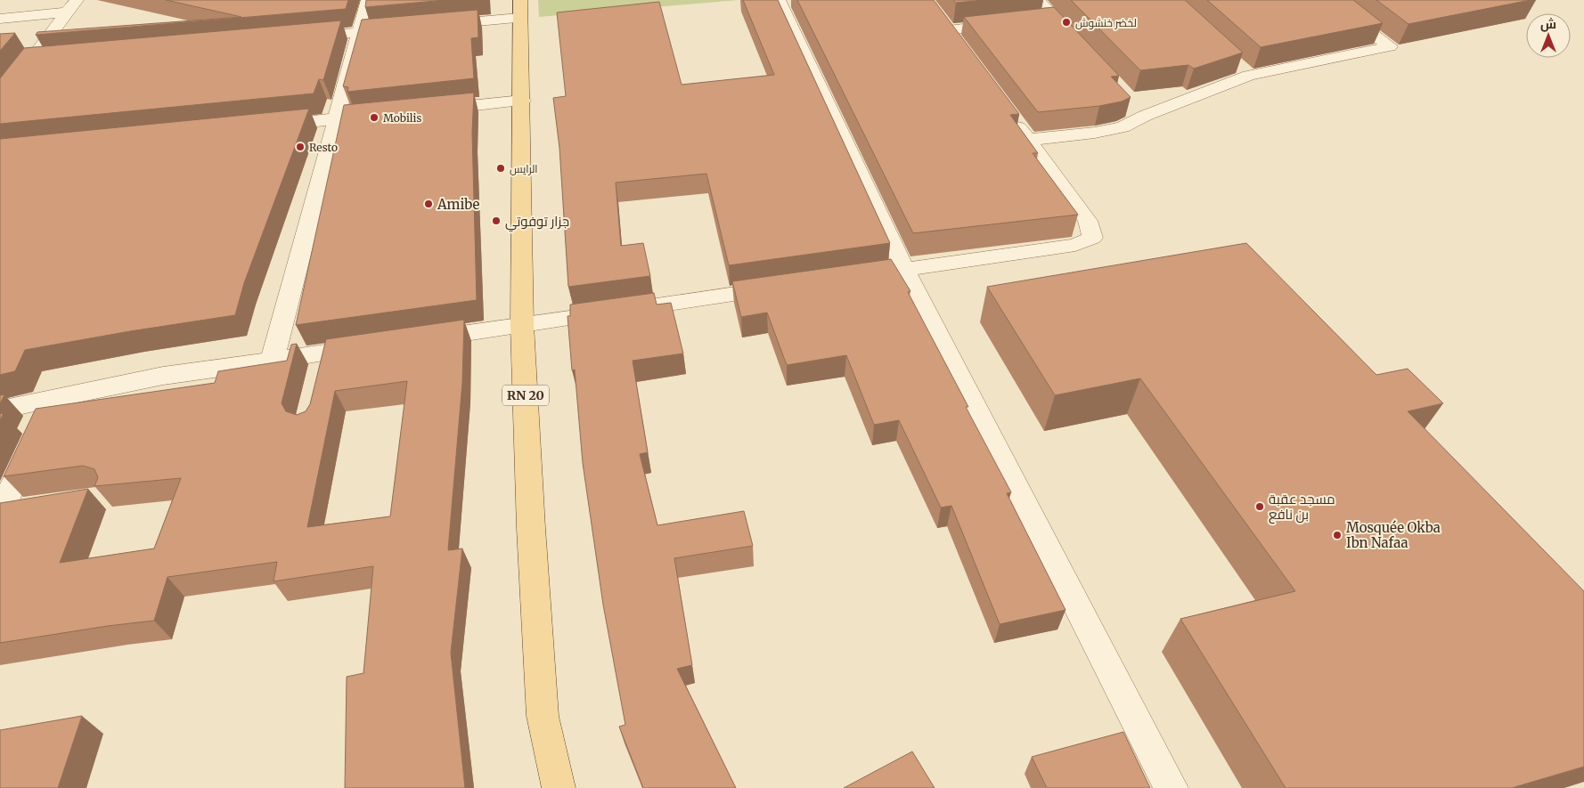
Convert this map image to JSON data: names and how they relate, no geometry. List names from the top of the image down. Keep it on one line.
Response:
{"streets":{"main road":["RN 20"]},"places":["لخضر خنشوش","Mobilis","Resto","الرايس","Amibe","جزار توفوتي","مسجد عقبة بن نافع","Mosquée Okba Ibn Nafaa"],"north":"top"}
